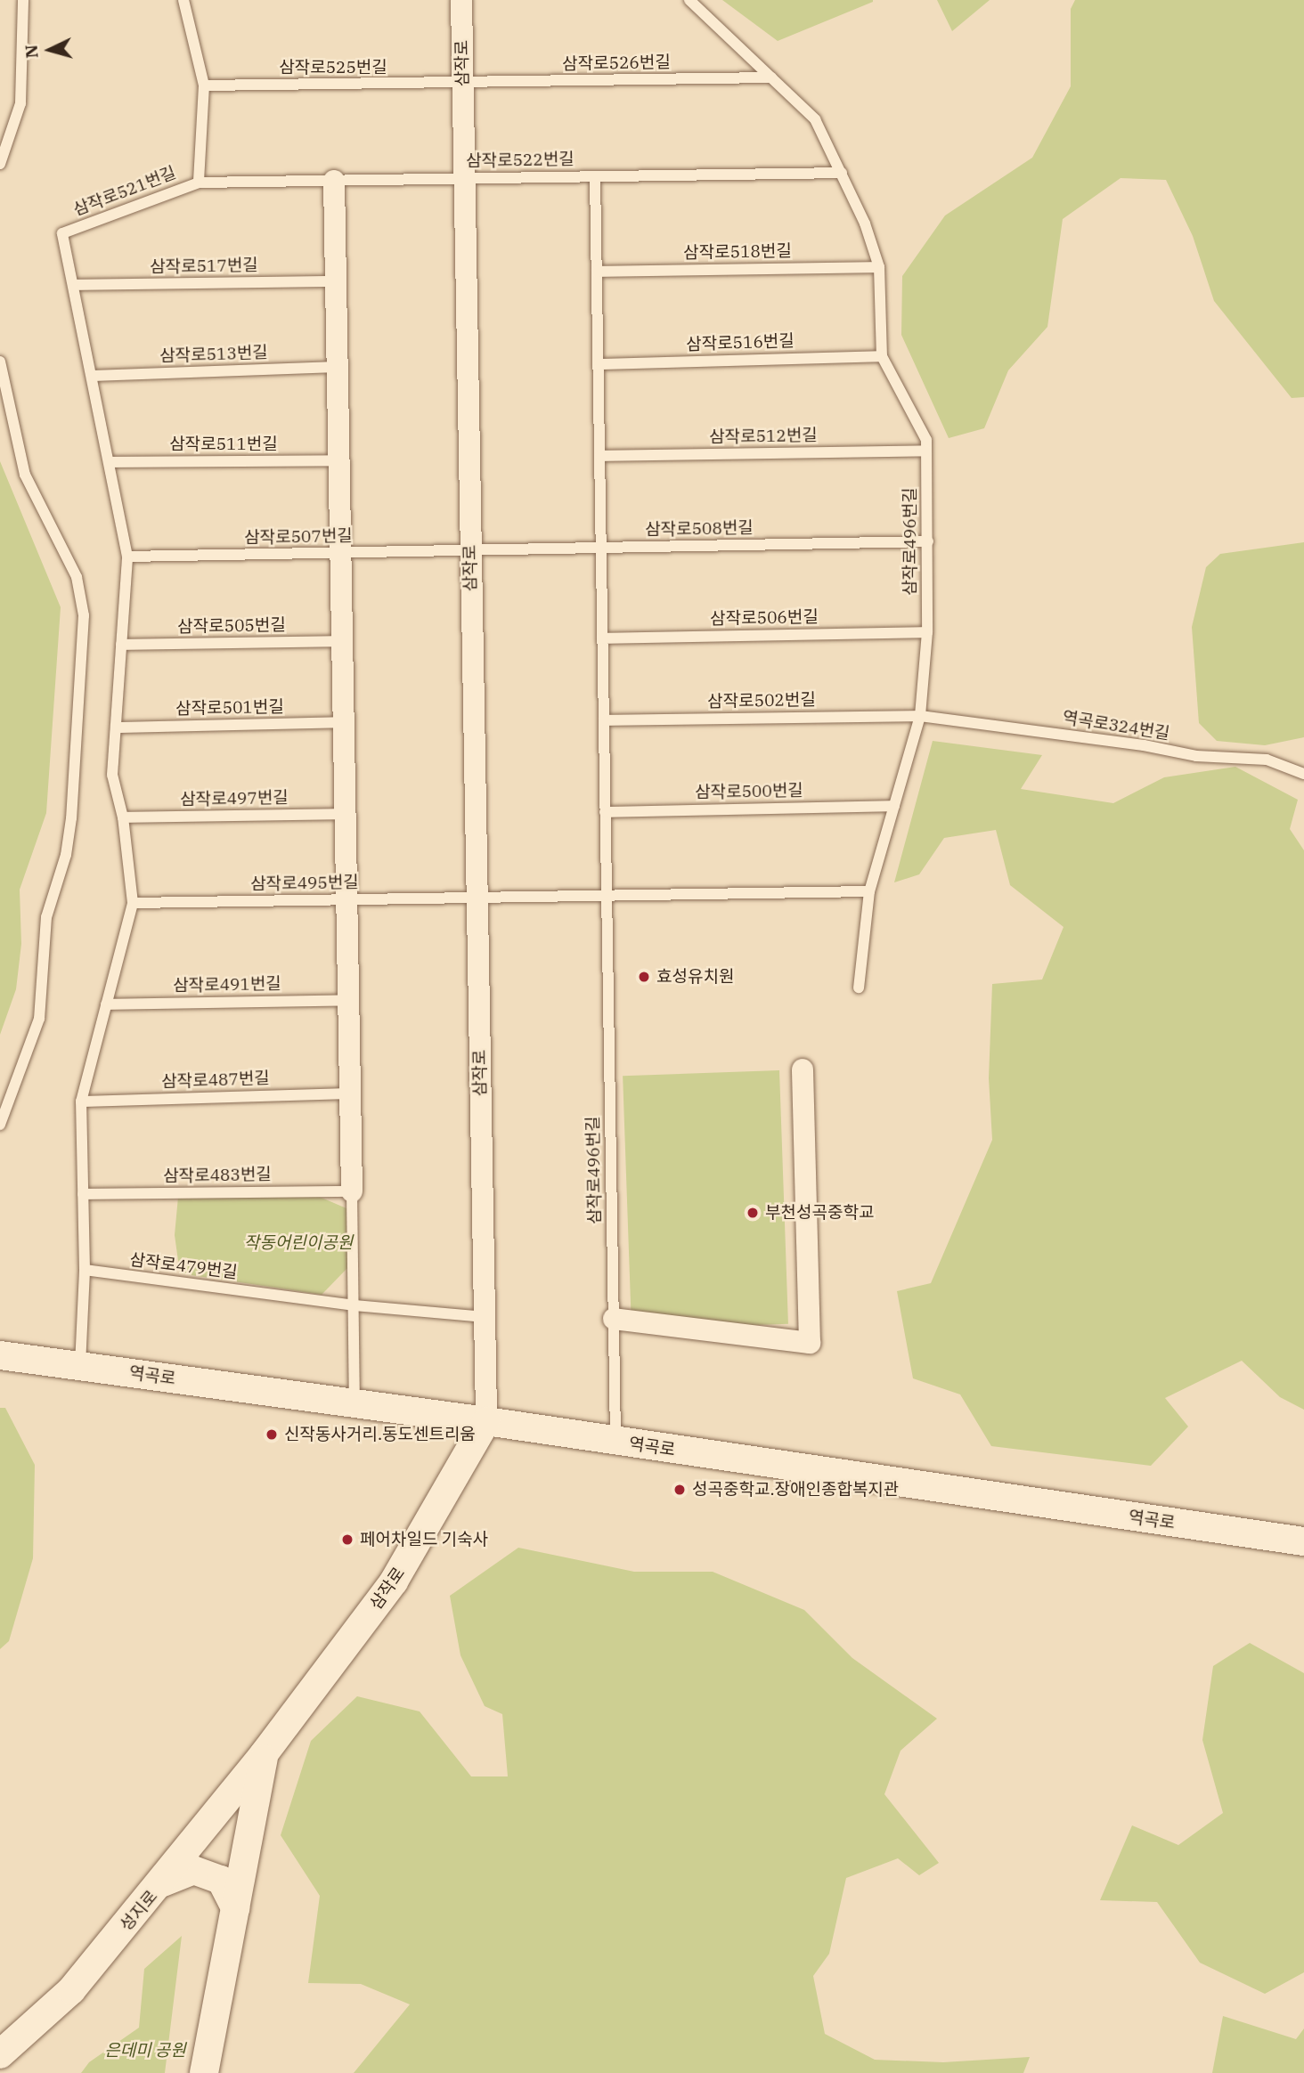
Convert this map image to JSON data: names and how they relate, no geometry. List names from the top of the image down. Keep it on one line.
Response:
{"streets":{"street":["삼작로","역곡로","성지로"],"lane":["삼작로526번길","삼작로525번길","삼작로522번길","삼작로521번길","삼작로518번길","삼작로517번길","삼작로516번길","삼작로513번길","삼작로512번길","삼작로511번길","삼작로508번길","삼작로507번길","삼작로496번길","삼작로506번길","삼작로505번길","삼작로502번길","삼작로501번길","역곡로324번길","삼작로500번길","삼작로497번길","삼작로495번길","삼작로491번길","삼작로487번길","삼작로483번길","삼작로479번길"]},"crossings":[["삼작로","삼작로526번길"],["삼작로","삼작로525번길"],["삼작로","삼작로522번길"],["삼작로","삼작로508번길"],["삼작로","삼작로507번길"],["삼작로","삼작로495번길"],["삼작로","삼작로479번길"],["삼작로","역곡로"],["삼작로","성지로"],["삼작로526번길","삼작로525번길"],["삼작로526번길","삼작로496번길"],["삼작로522번길","삼작로521번길"],["삼작로522번길","삼작로496번길"],["삼작로521번길","삼작로517번길"],["삼작로518번길","삼작로496번길"],["삼작로516번길","삼작로496번길"],["삼작로512번길","삼작로496번길"],["삼작로508번길","삼작로507번길"],["삼작로508번길","삼작로496번길"],["삼작로496번길","삼작로506번길"],["삼작로496번길","삼작로502번길"],["삼작로496번길","역곡로324번길"],["삼작로496번길","삼작로500번길"],["삼작로496번길","역곡로"],["삼작로502번길","역곡로324번길"]],"parks":["작동어린이공원","은데미 공원"],"places":["효성유치원","부천성곡중학교","신작동사거리.동도센트리움","성곡중학교.장애인종합복지관","페어차일드 기숙사"],"north":"left"}
